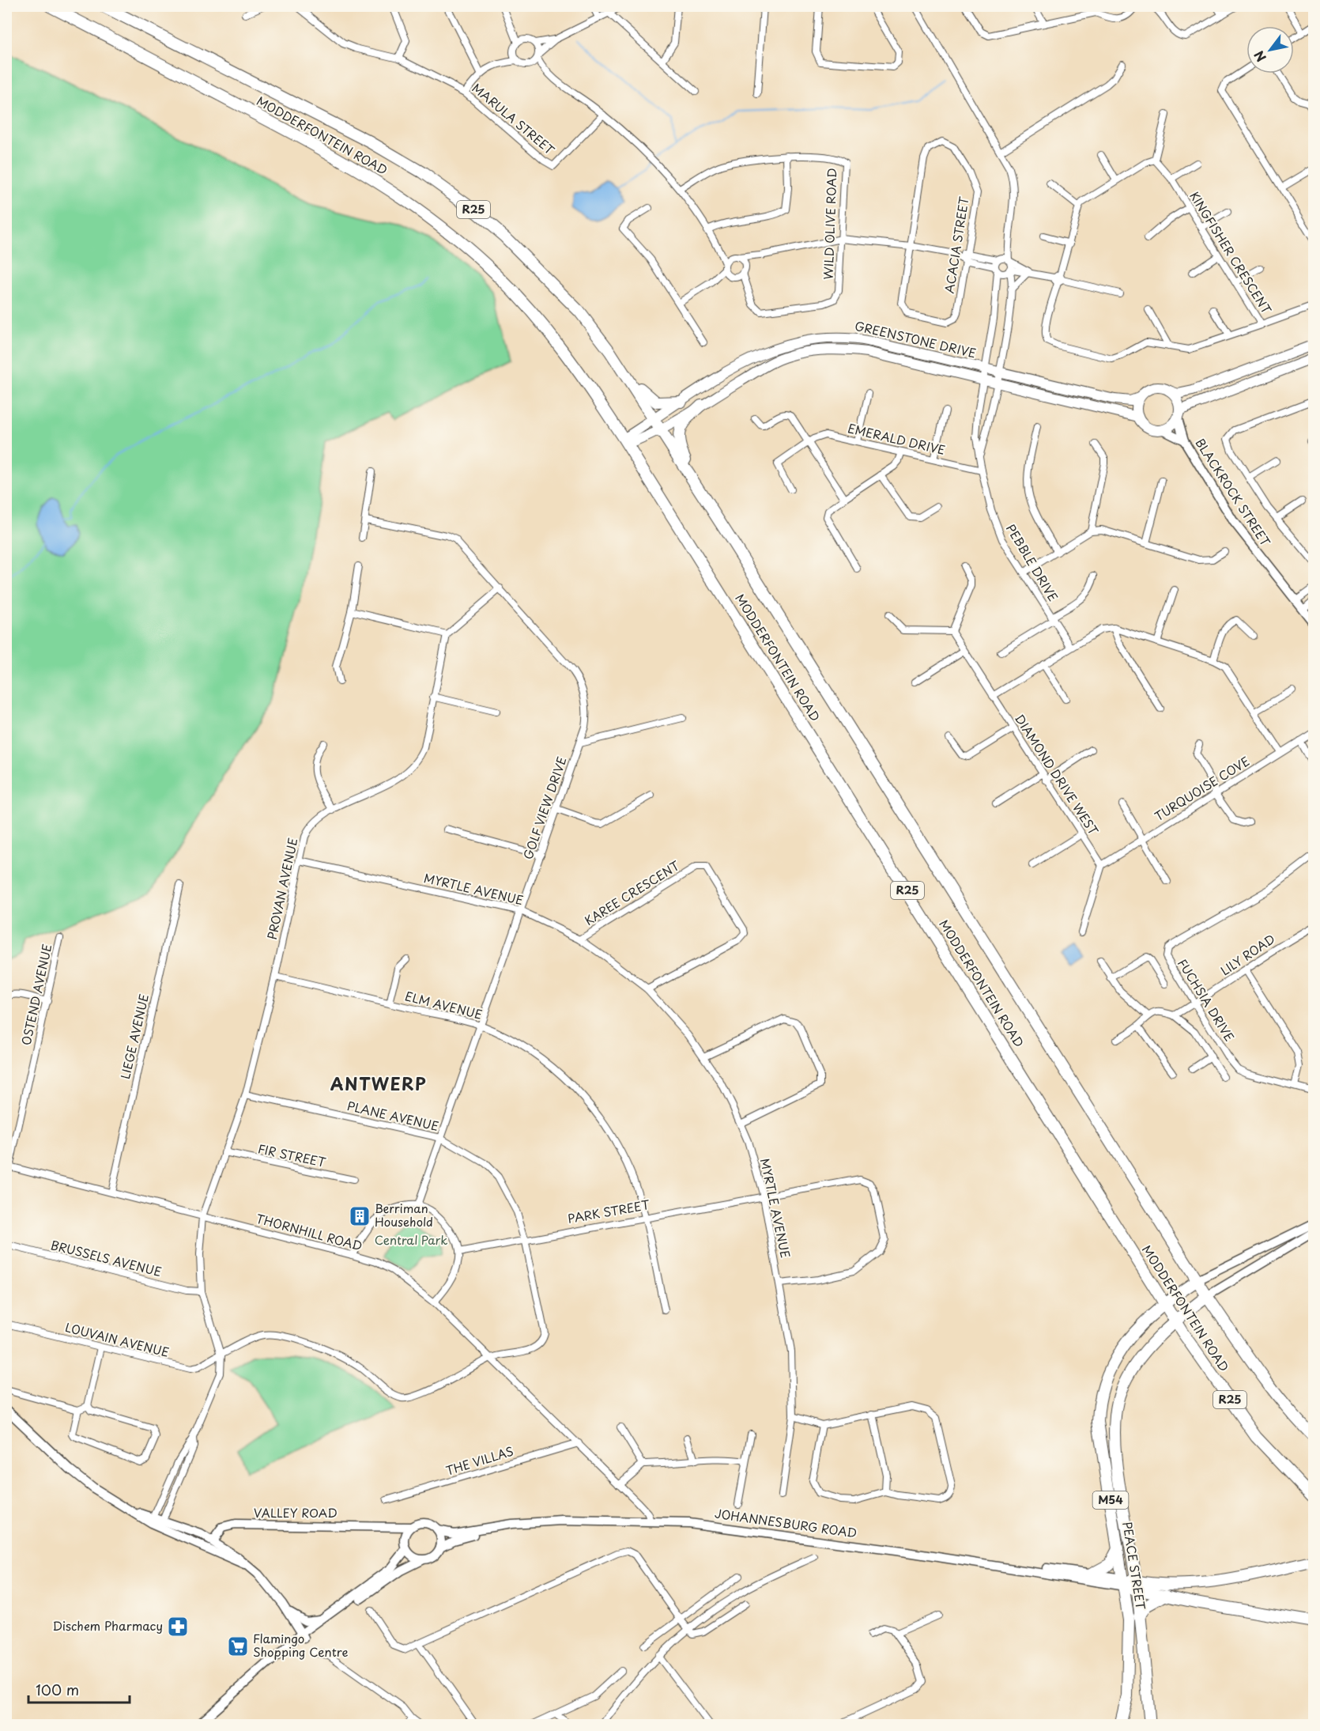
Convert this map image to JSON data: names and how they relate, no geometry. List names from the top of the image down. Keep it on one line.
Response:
{"streets":{"main road":["MODDERFONTEIN ROAD","R25","GREENSTONE DRIVE","M54","PEACE STREET"],"street":["MARULA STREET","WILD OLIVE ROAD","ACACIA STREET","KINGFISHER CRESCENT","EMERALD DRIVE","BLACKROCK STREET","PEBBLE DRIVE","DIAMOND DRIVE WEST","TURQUOISE COVE","GOLF VIEW DRIVE","PROVAN AVENUE","MYRTLE AVENUE","KAREE CRESCENT","LILY ROAD","OSTEND AVENUE","FUCHSIA DRIVE","ELM AVENUE","LIEGE AVENUE","PLANE AVENUE","FIR STREET","PARK STREET","THORNHILL ROAD","BRUSSELS AVENUE","LOUVAIN AVENUE","THE VILLAS","VALLEY ROAD","JOHANNESBURG ROAD"]},"crossings":[["MODDERFONTEIN ROAD","GREENSTONE DRIVE"],["MODDERFONTEIN ROAD","M54"],["MODDERFONTEIN ROAD","PEACE STREET"],["GREENSTONE DRIVE","BLACKROCK STREET"],["GREENSTONE DRIVE","PEBBLE DRIVE"],["EMERALD DRIVE","PEBBLE DRIVE"],["DIAMOND DRIVE WEST","TURQUOISE COVE"],["GOLF VIEW DRIVE","MYRTLE AVENUE"],["GOLF VIEW DRIVE","ELM AVENUE"],["GOLF VIEW DRIVE","PLANE AVENUE"],["PROVAN AVENUE","MYRTLE AVENUE"],["PROVAN AVENUE","ELM AVENUE"],["PROVAN AVENUE","PLANE AVENUE"],["PROVAN AVENUE","FIR STREET"],["PROVAN AVENUE","THORNHILL ROAD"],["PROVAN AVENUE","BRUSSELS AVENUE"],["PROVAN AVENUE","LOUVAIN AVENUE"],["MYRTLE AVENUE","KAREE CRESCENT"],["MYRTLE AVENUE","PARK STREET"],["LILY ROAD","FUCHSIA DRIVE"],["OSTEND AVENUE","THORNHILL ROAD"],["ELM AVENUE","PARK STREET"],["LIEGE AVENUE","THORNHILL ROAD"],["PLANE AVENUE","PARK STREET"],["PLANE AVENUE","THORNHILL ROAD"],["PLANE AVENUE","LOUVAIN AVENUE"],["THORNHILL ROAD","LOUVAIN AVENUE"],["THORNHILL ROAD","THE VILLAS"],["THORNHILL ROAD","JOHANNESBURG ROAD"],["M54","PEACE STREET"],["VALLEY ROAD","JOHANNESBURG ROAD"],["JOHANNESBURG ROAD","PEACE STREET"]],"districts":["ANTWERP"],"parks":["Central Park"],"places":{"building":["Berriman Household"],"pharmacy":["Dischem Pharmacy"],"supermarket":["Flamingo Shopping Centre"]},"scale_bar":"100 m","north":"bottom left"}
